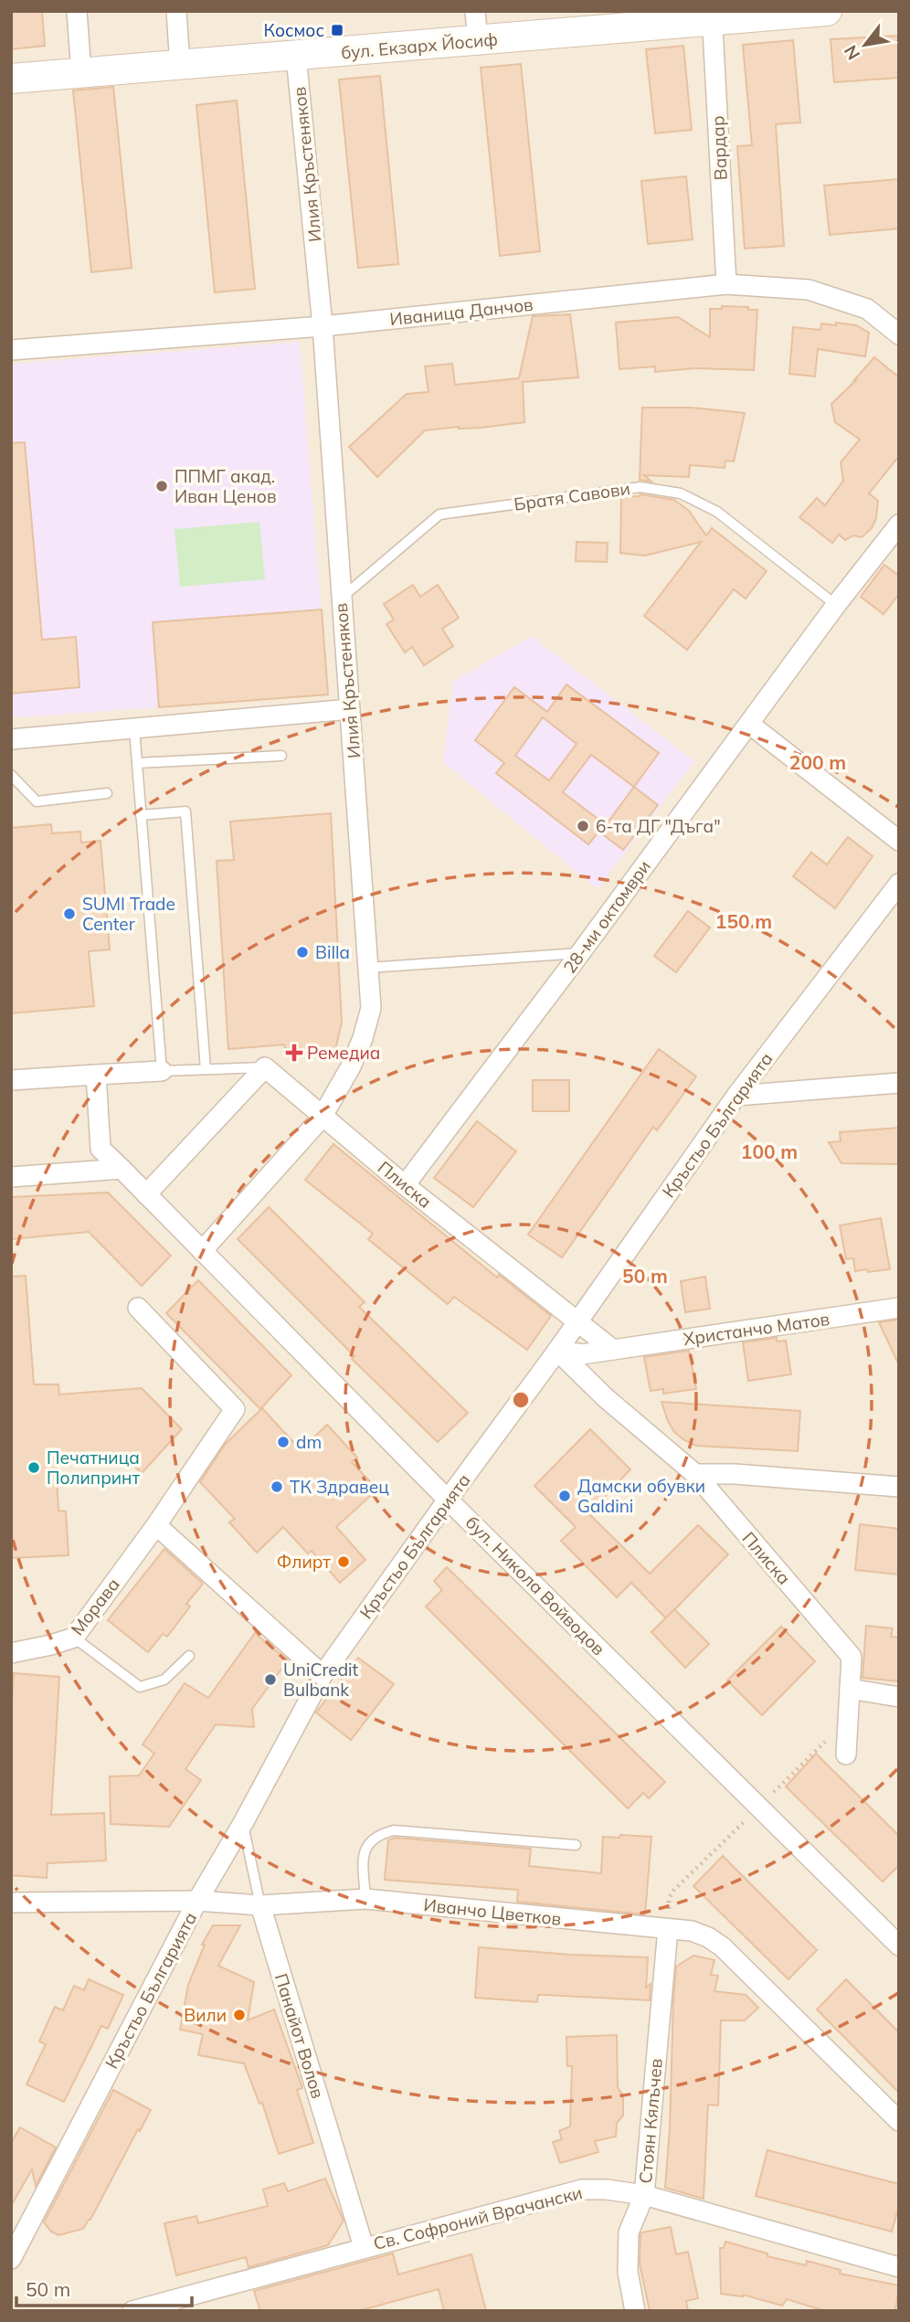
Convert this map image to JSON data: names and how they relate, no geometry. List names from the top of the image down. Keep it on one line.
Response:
{"streets":{"street":["бул. Екзарх Йосиф","Вардар","Илия Кръстеняков","Иваница Данчов","28-ми октомври","Кръстьо Българията","Плиска","Христанчо Матов","бул. Никола Войводов","Морава","Иванчо Цветков","Панайот Волов","Стоян Кялъчев","Св. Софроний Врачански"],"lane":["Братя Савови"]},"crossings":[["бул. Екзарх Йосиф","Вардар"],["бул. Екзарх Йосиф","Илия Кръстеняков"],["Вардар","Иваница Данчов"],["Илия Кръстеняков","Иваница Данчов"],["Илия Кръстеняков","Братя Савови"],["Илия Кръстеняков","Плиска"],["Илия Кръстеняков","бул. Никола Войводов"],["Братя Савови","28-ми октомври"],["28-ми октомври","Плиска"],["Кръстьо Българията","Плиска"],["Кръстьо Българията","Христанчо Матов"],["Кръстьо Българията","бул. Никола Войводов"],["Кръстьо Българията","Иванчо Цветков"],["Кръстьо Българията","Панайот Волов"],["Плиска","Христанчо Матов"],["Иванчо Цветков","Панайот Волов"],["Иванчо Цветков","Стоян Кялъчев"],["Панайот Волов","Св. Софроний Врачански"],["Стоян Кялъчев","Св. Софроний Врачански"]],"places":{"transit":["Космос"],"other":["ППМГ акад. Иван Ценов","6-та ДГ \"Дъга\"","SUMI Trade Center","Billa","dm","Печатница Полипринт","ТК Здравец","Дамски обувки Galdini","Флирт","UniCredit Bulbank","Вили"],"health":["Ремедиа"]},"scale_bar":"50 m","north":"bottom left","rings":["200 m","150 m","100 m","50 m"]}
